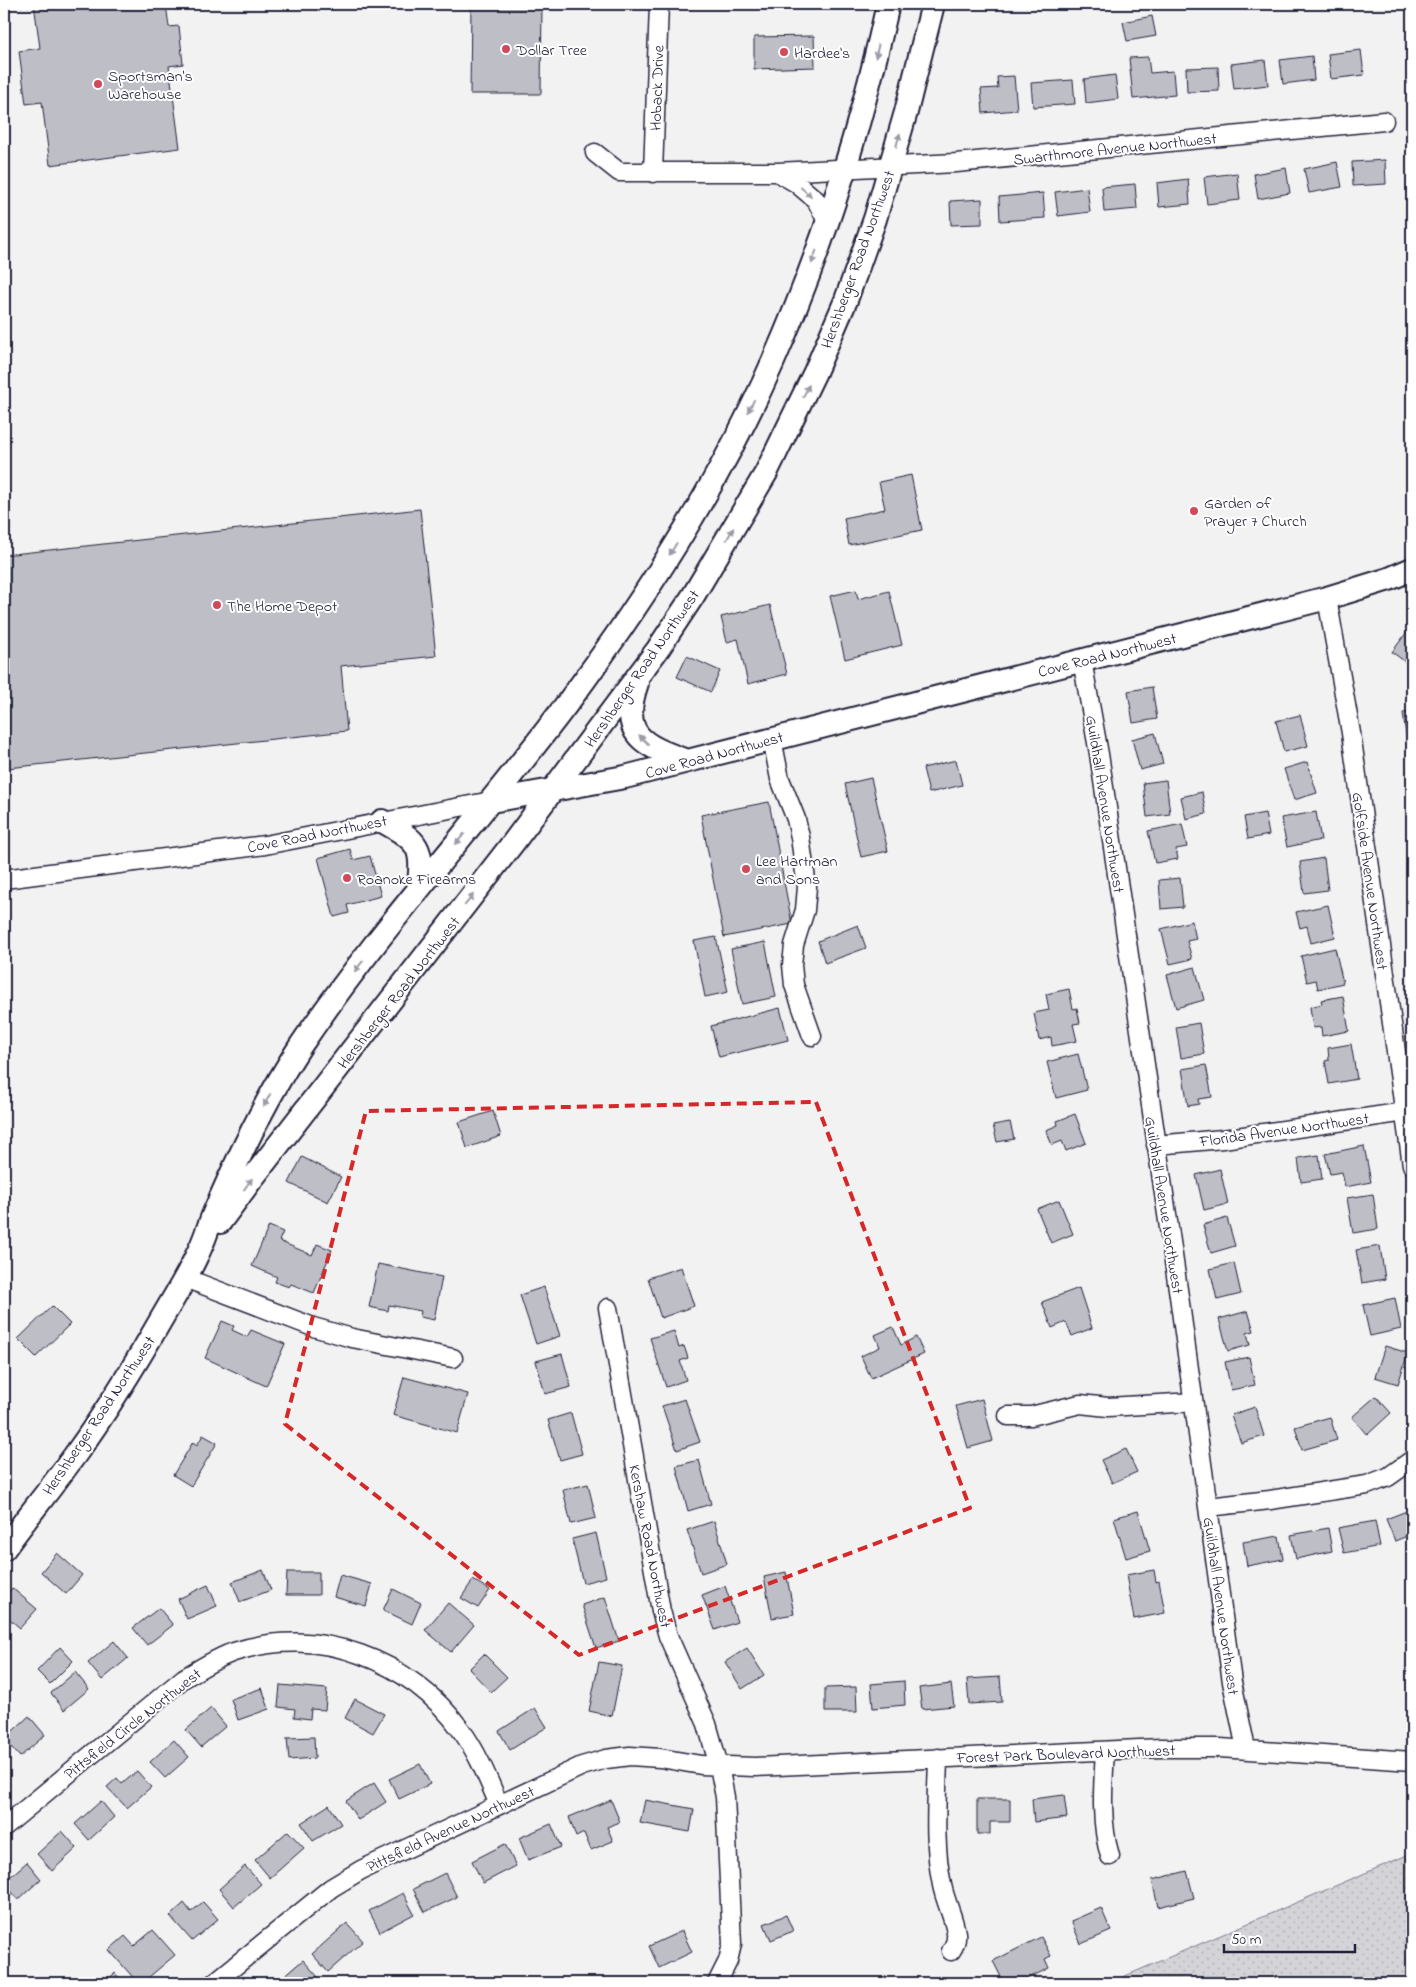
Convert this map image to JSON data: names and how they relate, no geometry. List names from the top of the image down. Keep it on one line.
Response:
{"streets":{"main road":["Hershberger Road Northwest","Cove Road Northwest"],"street":["Hoback Drive","Swarthmore Avenue Northwest","Guildhall Avenue Northwest","Golfside Avenue Northwest","Florida Avenue Northwest","Kershaw Road Northwest","Pittsfield Circle Northwest","Forest Park Boulevard Northwest","Pittsfield Avenue Northwest"]},"crossings":[["Hoback Drive","Swarthmore Avenue Northwest"],["Swarthmore Avenue Northwest","Hershberger Road Northwest"],["Hershberger Road Northwest","Cove Road Northwest"],["Cove Road Northwest","Guildhall Avenue Northwest"],["Cove Road Northwest","Golfside Avenue Northwest"],["Guildhall Avenue Northwest","Florida Avenue Northwest"],["Guildhall Avenue Northwest","Forest Park Boulevard Northwest"],["Golfside Avenue Northwest","Florida Avenue Northwest"],["Kershaw Road Northwest","Forest Park Boulevard Northwest"],["Kershaw Road Northwest","Pittsfield Avenue Northwest"],["Pittsfield Circle Northwest","Pittsfield Avenue Northwest"],["Forest Park Boulevard Northwest","Pittsfield Avenue Northwest"]],"places":["Dollar Tree","Hardee's","Sportsman's Warehouse","Garden of Prayer 7 Church","The Home Depot","Lee Hartman and Sons","Roanoke Firearms"],"scale_bar":"50 m"}
